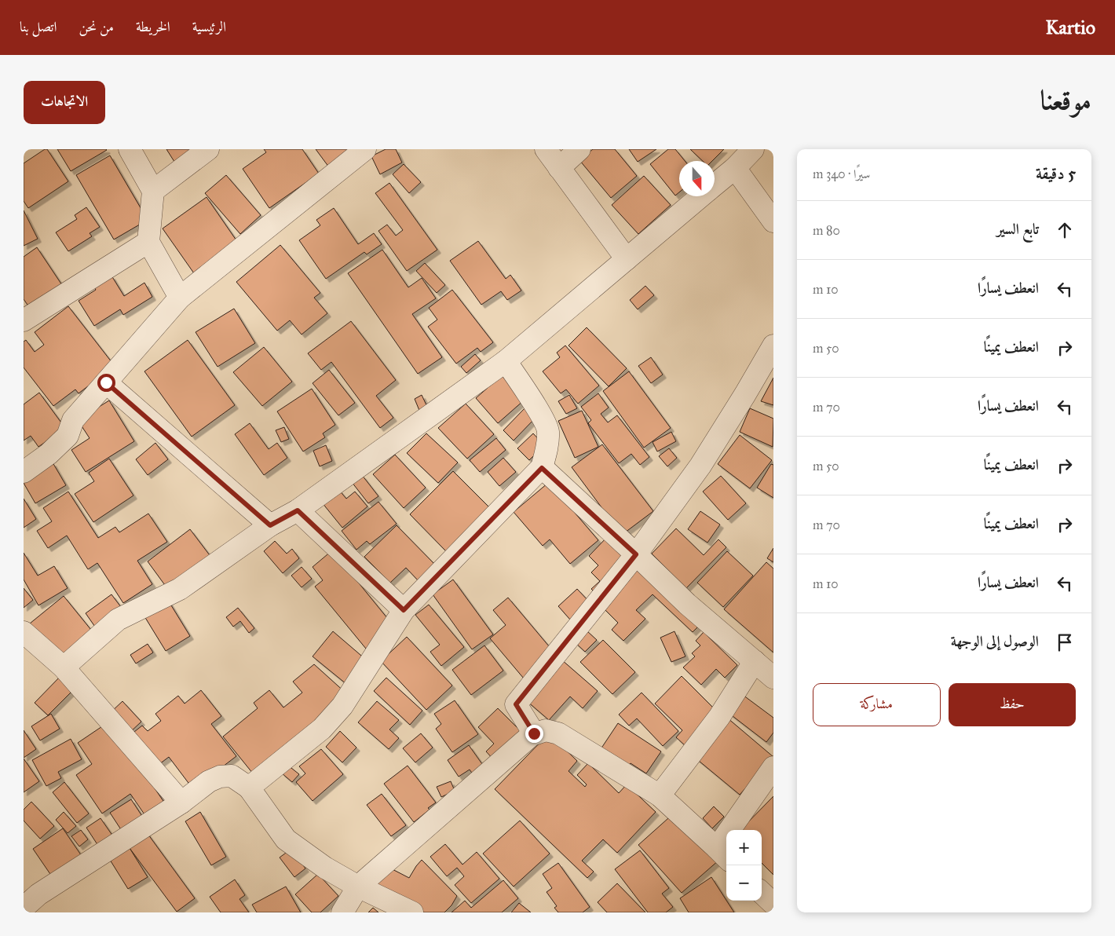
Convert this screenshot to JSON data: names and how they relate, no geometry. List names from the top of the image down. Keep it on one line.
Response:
{"north":"bottom","page":{"header":"Kartio","nav":["الرئيسية","الخريطة","من نحن","اتصل بنا"],"title":"موقعنا","buttons":["الاتجاهات",["حفظ","مشاركة"]],"heading":["5 دقيقة","سيرًا · 340 m"],"list":[["تابع السير","80 m"],["انعطف يسارًا","10 m"],["انعطف يمينًا","50 m"],["انعطف يسارًا","70 m"],["انعطف يمينًا","50 m"],["انعطف يمينًا","70 m"],["انعطف يسارًا","10 m"],"الوصول إلى الوجهة"],"map_buttons":["+","−"]}}
